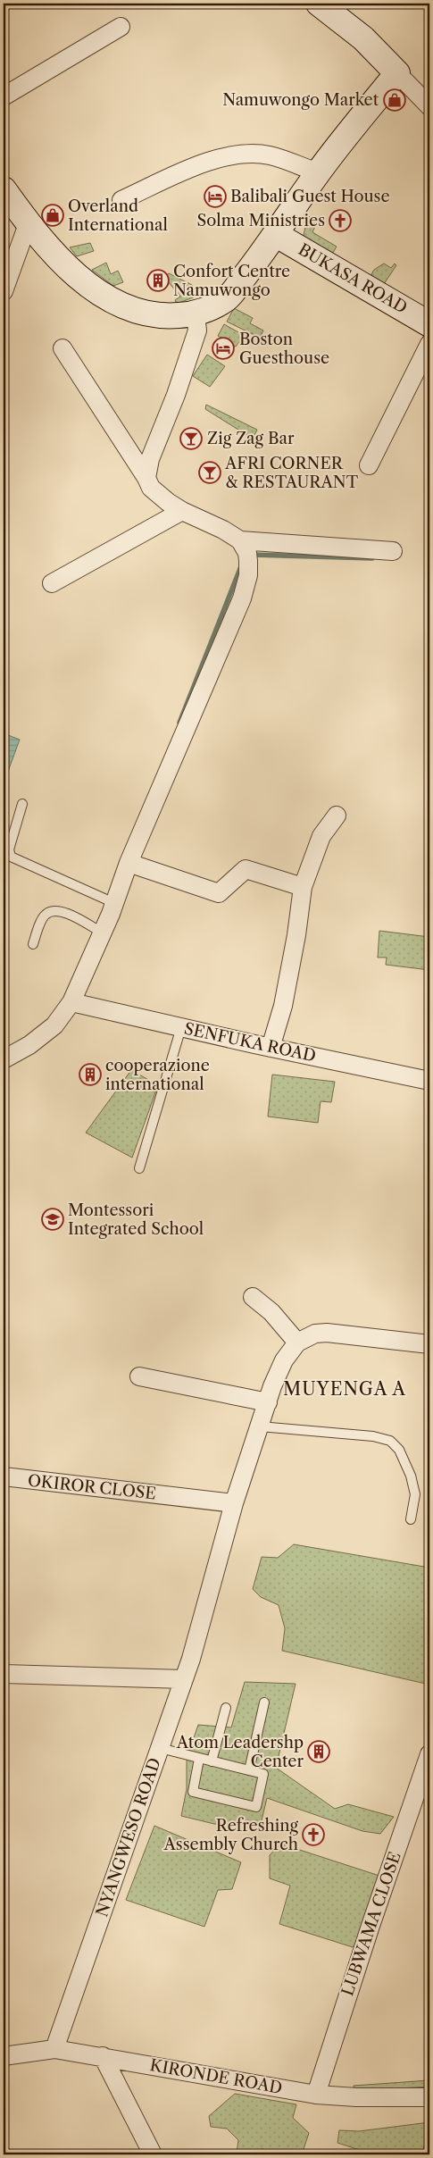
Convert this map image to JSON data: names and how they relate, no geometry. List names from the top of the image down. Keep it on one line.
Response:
{"streets":{"street":["BUKASA ROAD","SENFUKA ROAD","OKIROR CLOSE","NYANGWESO ROAD","LUBWAMA CLOSE","KIRONDE ROAD"]},"crossings":[["OKIROR CLOSE","NYANGWESO ROAD"],["NYANGWESO ROAD","KIRONDE ROAD"],["LUBWAMA CLOSE","KIRONDE ROAD"]],"districts":["MUYENGA A"],"places":{"shop":["Namuwongo Market","Overland International"],"hotel":["Balibali Guest House","Boston Guesthouse"],"church":["Solma Ministries","Refreshing Assembly Church"],"building":["Confort Centre Namuwongo","cooperazione international","Atom Leadershp Center"],"bar":["Zig Zag Bar","AFRI CORNER & RESTAURANT"],"school or university":["Montessori Integrated School"]}}
